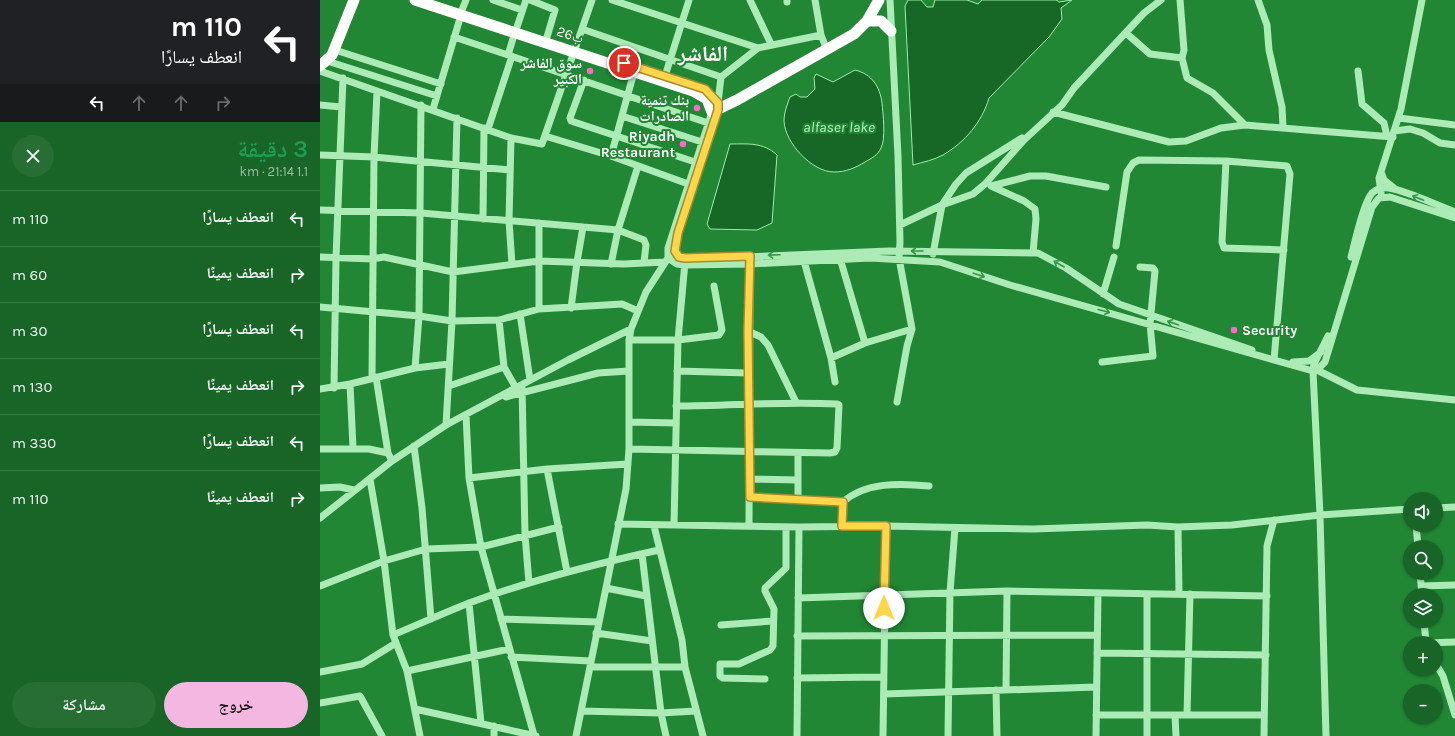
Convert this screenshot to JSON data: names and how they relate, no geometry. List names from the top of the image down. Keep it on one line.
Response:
{"streets":{"highway":["26ب"]},"districts":["الفاشر"],"water":["alfaser lake"],"places":["سوق الفاشر الكبير","بنك تنمية الصادرات","Riyadh Restaurant","Security"],"page":{"turn":["110 m","انعطف يسارًا"],"heading":["3 دقيقة","1.1 km · 21:14"],"list":[{"name":"انعطف يسارًا","value":"110 m"},{"name":"انعطف يمينًا","value":"60 m"},{"name":"انعطف يسارًا","value":"30 m"},{"name":"انعطف يمينًا","value":"130 m"},{"name":"انعطف يسارًا","value":"330 m"},{"name":"انعطف يمينًا","value":"110 m"}],"map_buttons":["+","−"],"buttons":["خروج","مشاركة"]}}
